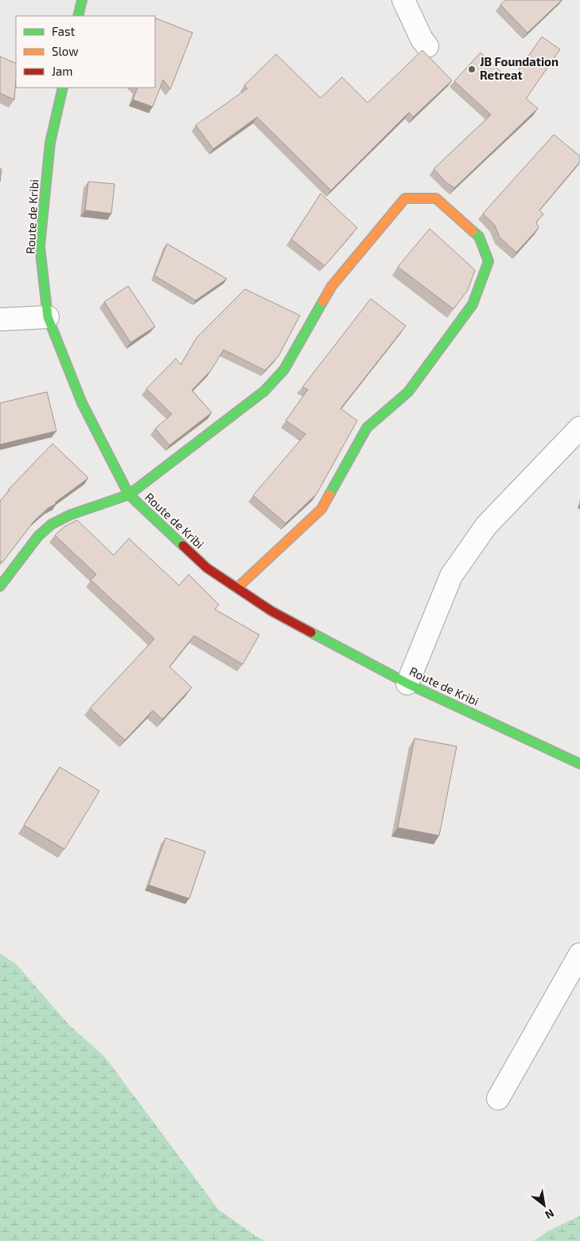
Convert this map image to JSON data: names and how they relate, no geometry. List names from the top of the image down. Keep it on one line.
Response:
{"streets":{"street":["Route de Kribi"]},"places":["JB Foundation Retreat"],"legend":["Fast","Slow","Jam"],"north":"bottom right"}
